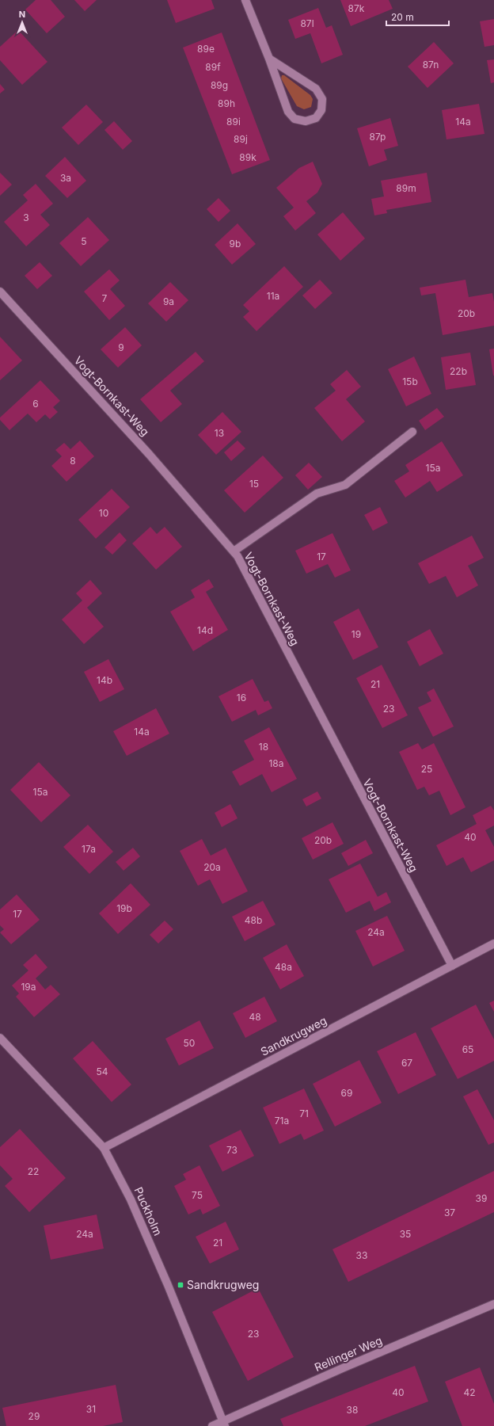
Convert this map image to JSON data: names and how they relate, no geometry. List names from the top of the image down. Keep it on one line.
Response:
{"streets":{"street":["Vogt-Bornkast-Weg","Sandkrugweg","Puckholm","Rellinger Weg"]},"crossings":[["Vogt-Bornkast-Weg","Sandkrugweg"],["Sandkrugweg","Puckholm"],["Puckholm","Rellinger Weg"]],"places":{"transit":["Sandkrugweg"]},"house_numbers":["87k","87l","89e","87n","89f","89g","89h","89i","14a","87p","89j","89k","3a","89m","3","5","9b","11a","7","9a","20b","9","22b","15b","6","13","8","15a","15","10","17","14d","19","14b","21","16","23","14a","18","18a","25","15a","40","20b","17a","20a","19b","17","48b","24a","48a","19a","48","50","65","67","54","69","71","71a","73","22","75","39","37","24a","35","21","33","23","40","42","31","38","29"],"scale_bar":"20 m","north":"top"}
